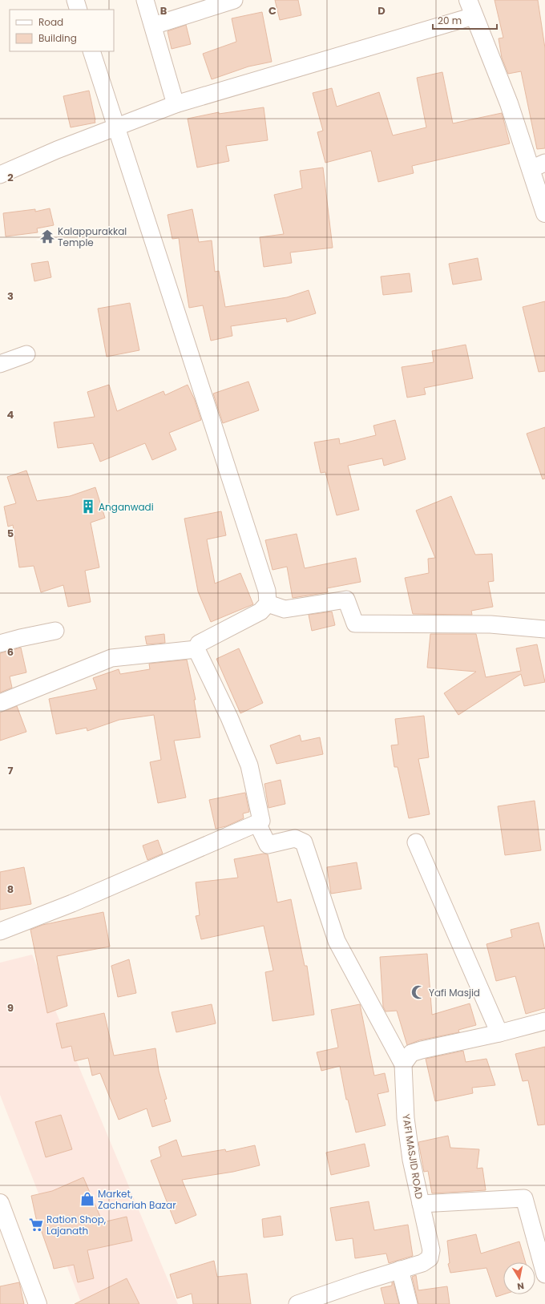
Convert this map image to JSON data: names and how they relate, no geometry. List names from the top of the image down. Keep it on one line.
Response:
{"streets":{"street":["YAFI MASJID ROAD"]},"places":{"temple":["Kalappurakkal Temple"],"building":["Anganwadi"],"mosque":["Yafi Masjid"],"shop":["Market, Zachariah Bazar"],"supermarket":["Ration Shop, Lajanath"]},"legend":["Road","Building"],"scale_bar":"20 m","north":"bottom","grid":{"columns":["B","C","D"],"rows":["2","3","4","5","6","7","8","9"]}}
